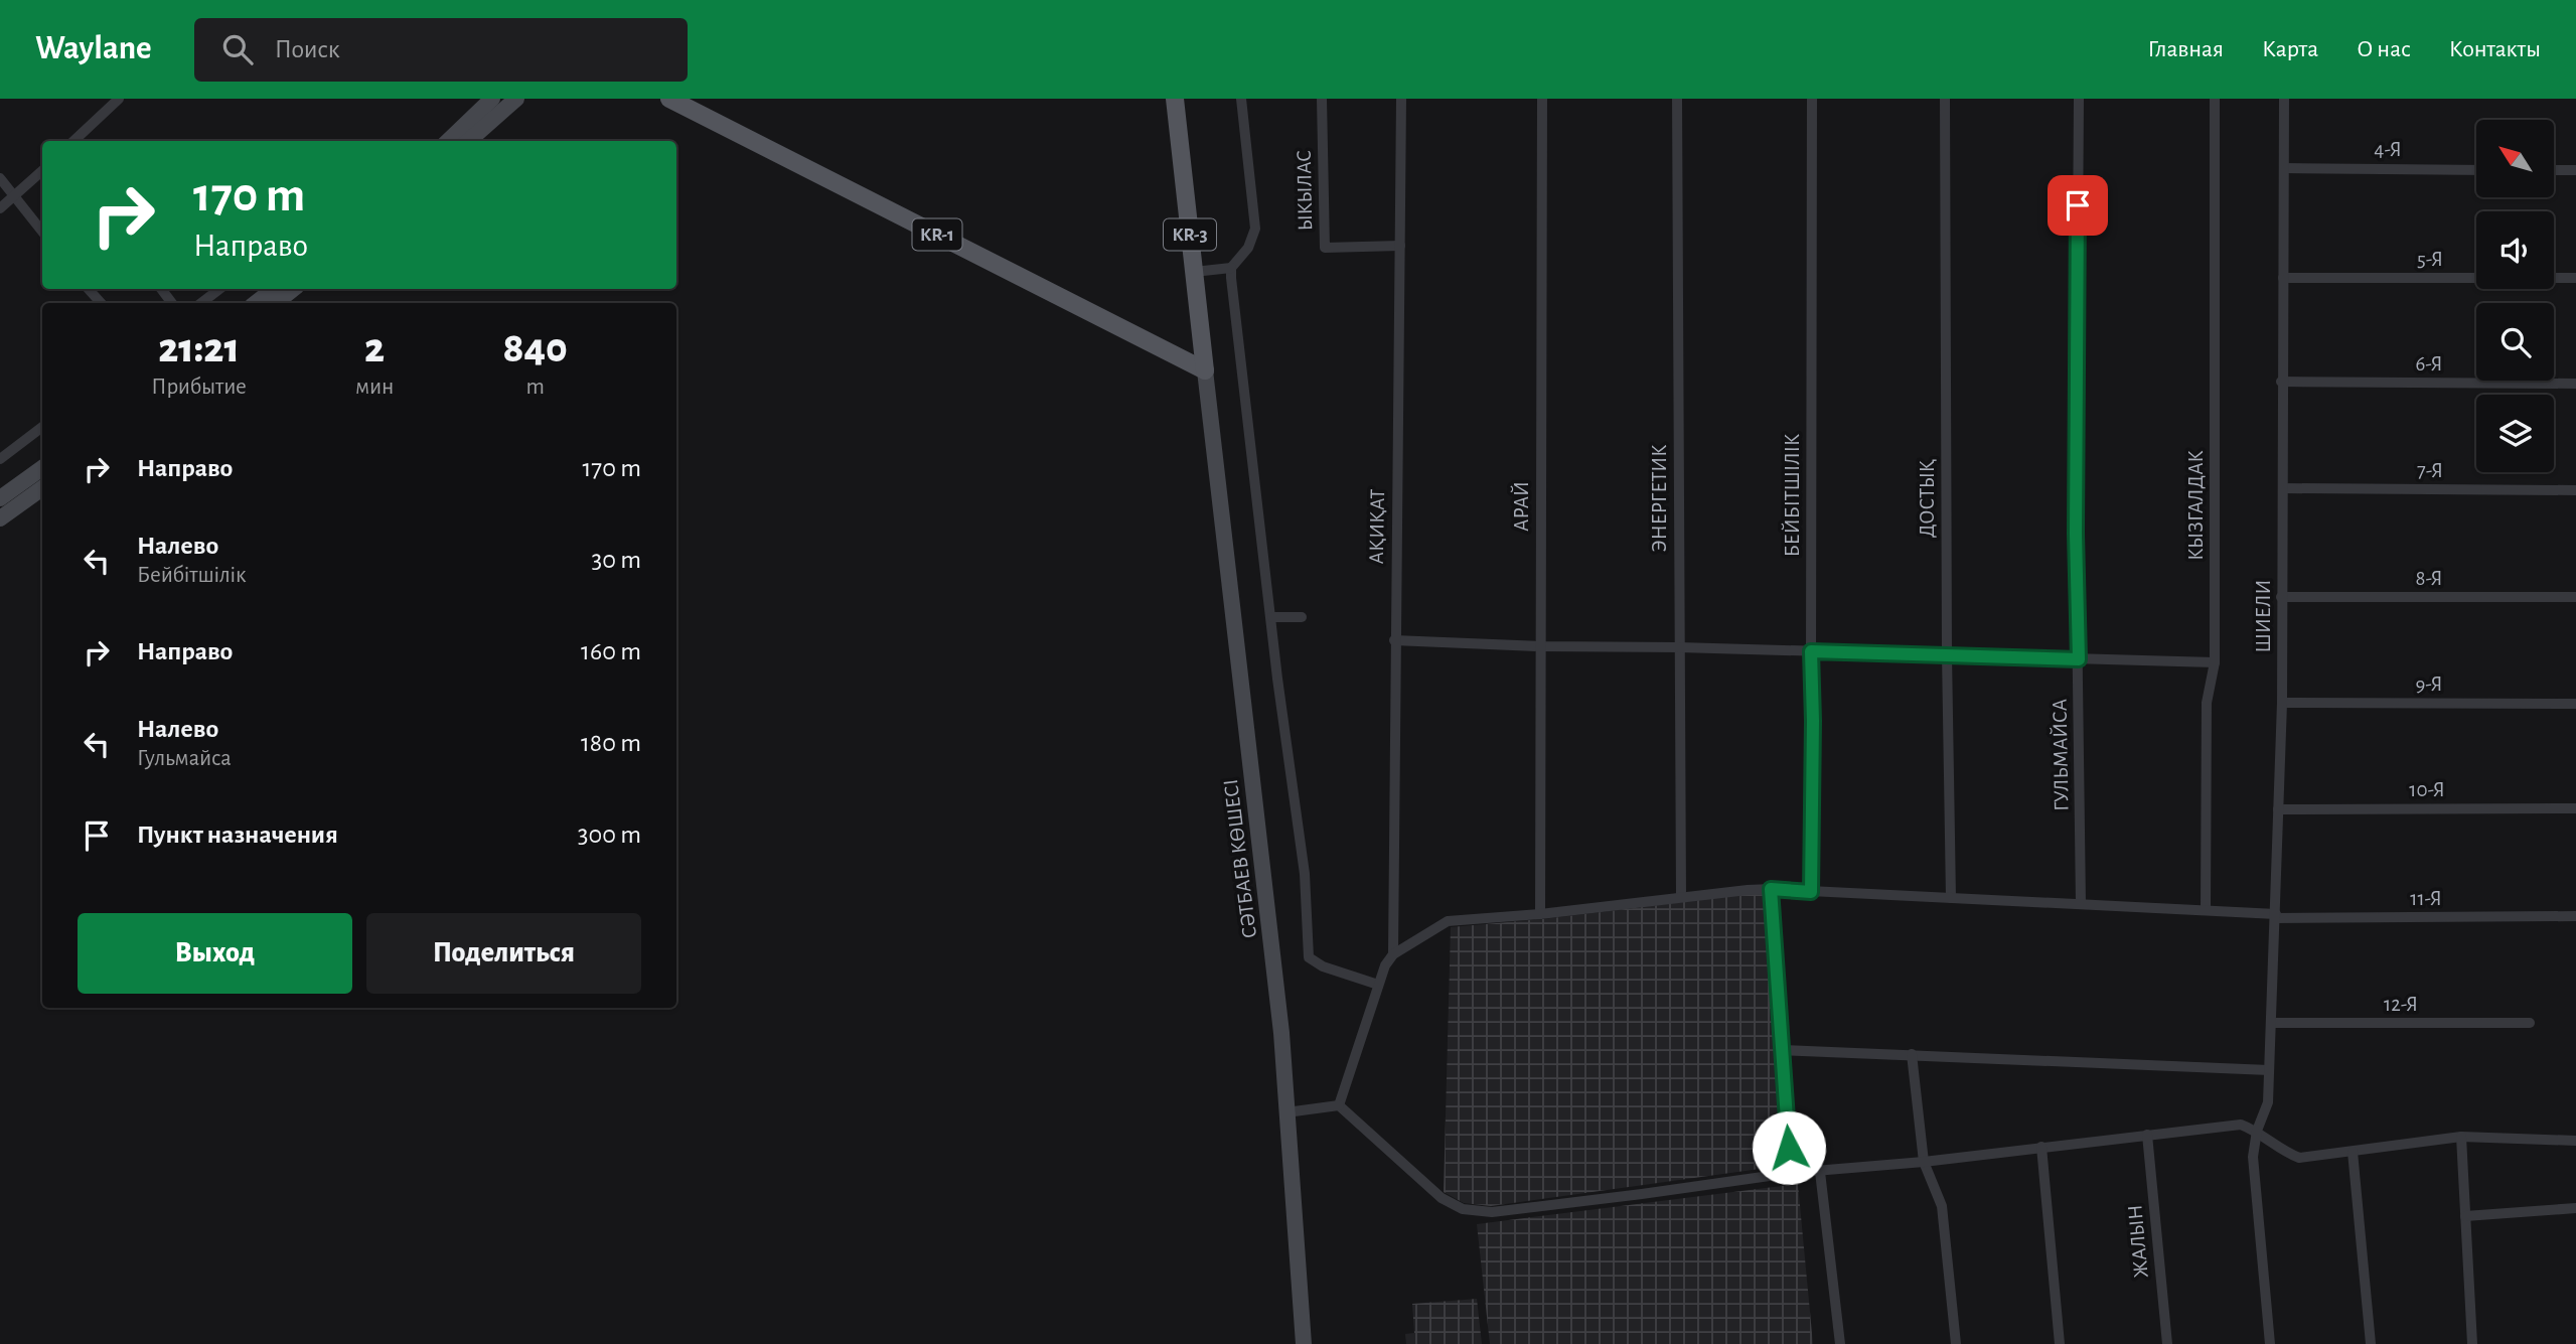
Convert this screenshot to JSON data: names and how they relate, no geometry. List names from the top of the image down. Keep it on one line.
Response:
{"streets":{"main road":["KR-1","KR-3","СӘТБАЕВ КӨШЕСІ"],"street":["4-Я","ЫКЫЛАС","5-Я","6-Я","7-Я","БЕЙБІТШІЛІК","ЭНЕРГЕТИК","ДОСТЫҚ","КЫЗГАЛДАК","АРАЙ","АҚИҚАТ","8-Я","ШИЕЛИ","9-Я","ГУЛЬМАЙСА","10-Я","11-Я","12-Я","ЖАЛЫН"]},"crossings":[["4-Я","ШИЕЛИ"],["ЫКЫЛАС","АҚИҚАТ"],["KR-1","KR-3"],["KR-1","СӘТБАЕВ КӨШЕСІ"],["KR-3","СӘТБАЕВ КӨШЕСІ"],["5-Я","ШИЕЛИ"],["6-Я","ШИЕЛИ"],["7-Я","ШИЕЛИ"],["БЕЙБІТШІЛІК","11-Я"],["ЭНЕРГЕТИК","11-Я"],["ДОСТЫҚ","11-Я"],["КЫЗГАЛДАК","11-Я"],["АРАЙ","11-Я"],["АҚИҚАТ","11-Я"],["8-Я","ШИЕЛИ"],["ШИЕЛИ","9-Я"],["ШИЕЛИ","10-Я"],["ШИЕЛИ","11-Я"],["ШИЕЛИ","12-Я"],["ГУЛЬМАЙСА","11-Я"]],"north":"top left","page":{"header":"Waylane","search":"Поиск","nav":["Главная","Карта","О нас","Контакты"],"turn":["170 m","Направо"],"eta":["21:21","Прибытие","2","мин","840","m"],"list":[{"name":"Направо","value":"170 m"},{"name":"Налево","note":"Бейбітшілік","value":"30 m"},{"name":"Направо","value":"160 m"},{"name":"Налево","note":"Гульмайса","value":"180 m"},{"name":"Пункт назначения","value":"300 m"}],"buttons":["Выход","Поделиться"]}}
